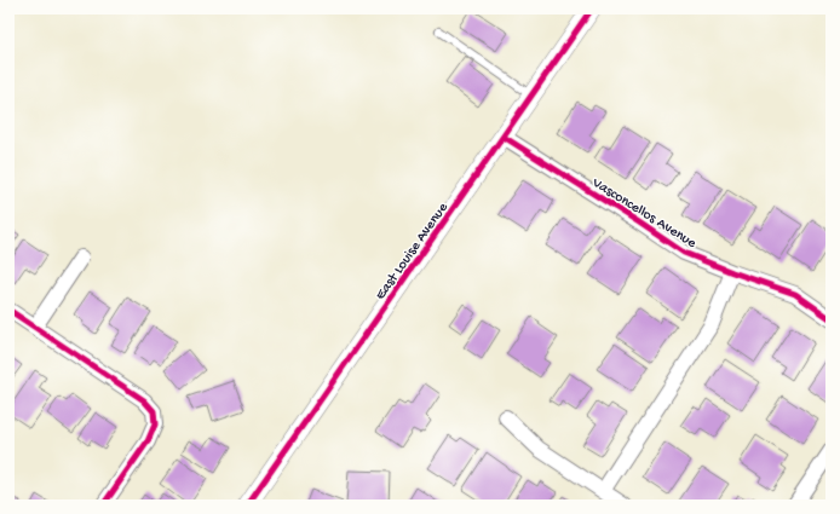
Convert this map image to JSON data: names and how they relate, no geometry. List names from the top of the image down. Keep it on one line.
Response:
{"streets":{"street":["Vasconcellos Avenue","East Louise Avenue"]},"crossings":[["Vasconcellos Avenue","East Louise Avenue"]]}
